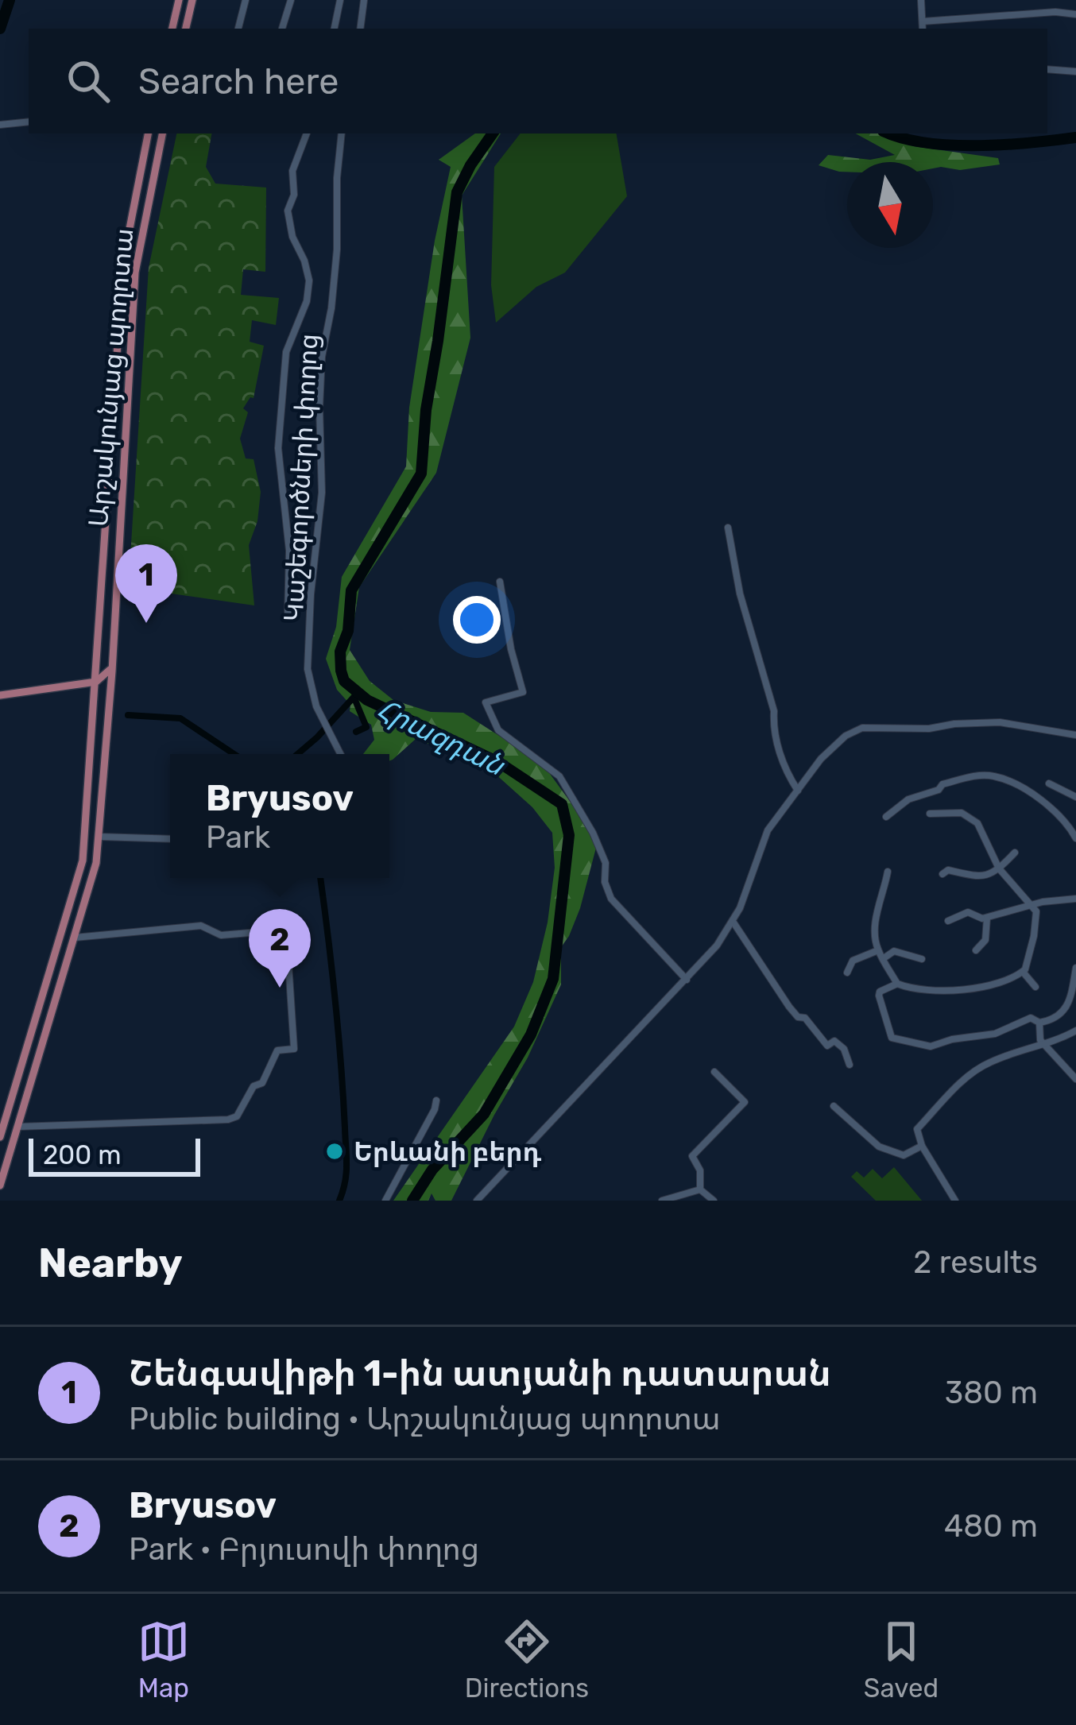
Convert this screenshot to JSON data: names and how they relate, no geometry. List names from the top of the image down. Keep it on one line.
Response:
{"streets":{"main road":["Արշակունյաց պողոտա"],"street":["Կաշեգործների փողոց"]},"water":["Հրազդան"],"places":["Երևանի բերդ"],"scale_bar":"200 m","north":"bottom","page":{"search":"Search here","pins":["1","2"],"popup":["Bryusov","Park"],"scale":"200 m","heading":["Nearby","2 results"],"list":[{"mark":"1","name":"Շենգավիթի 1-ին ատյանի դատարան","note":"Public building · Արշակունյաց պողոտա","value":"380 m"},{"mark":"2","name":"Bryusov","note":"Park · Բրյուսովի փողոց","value":"480 m"}],"nav":["Map","Directions","Saved"]}}
